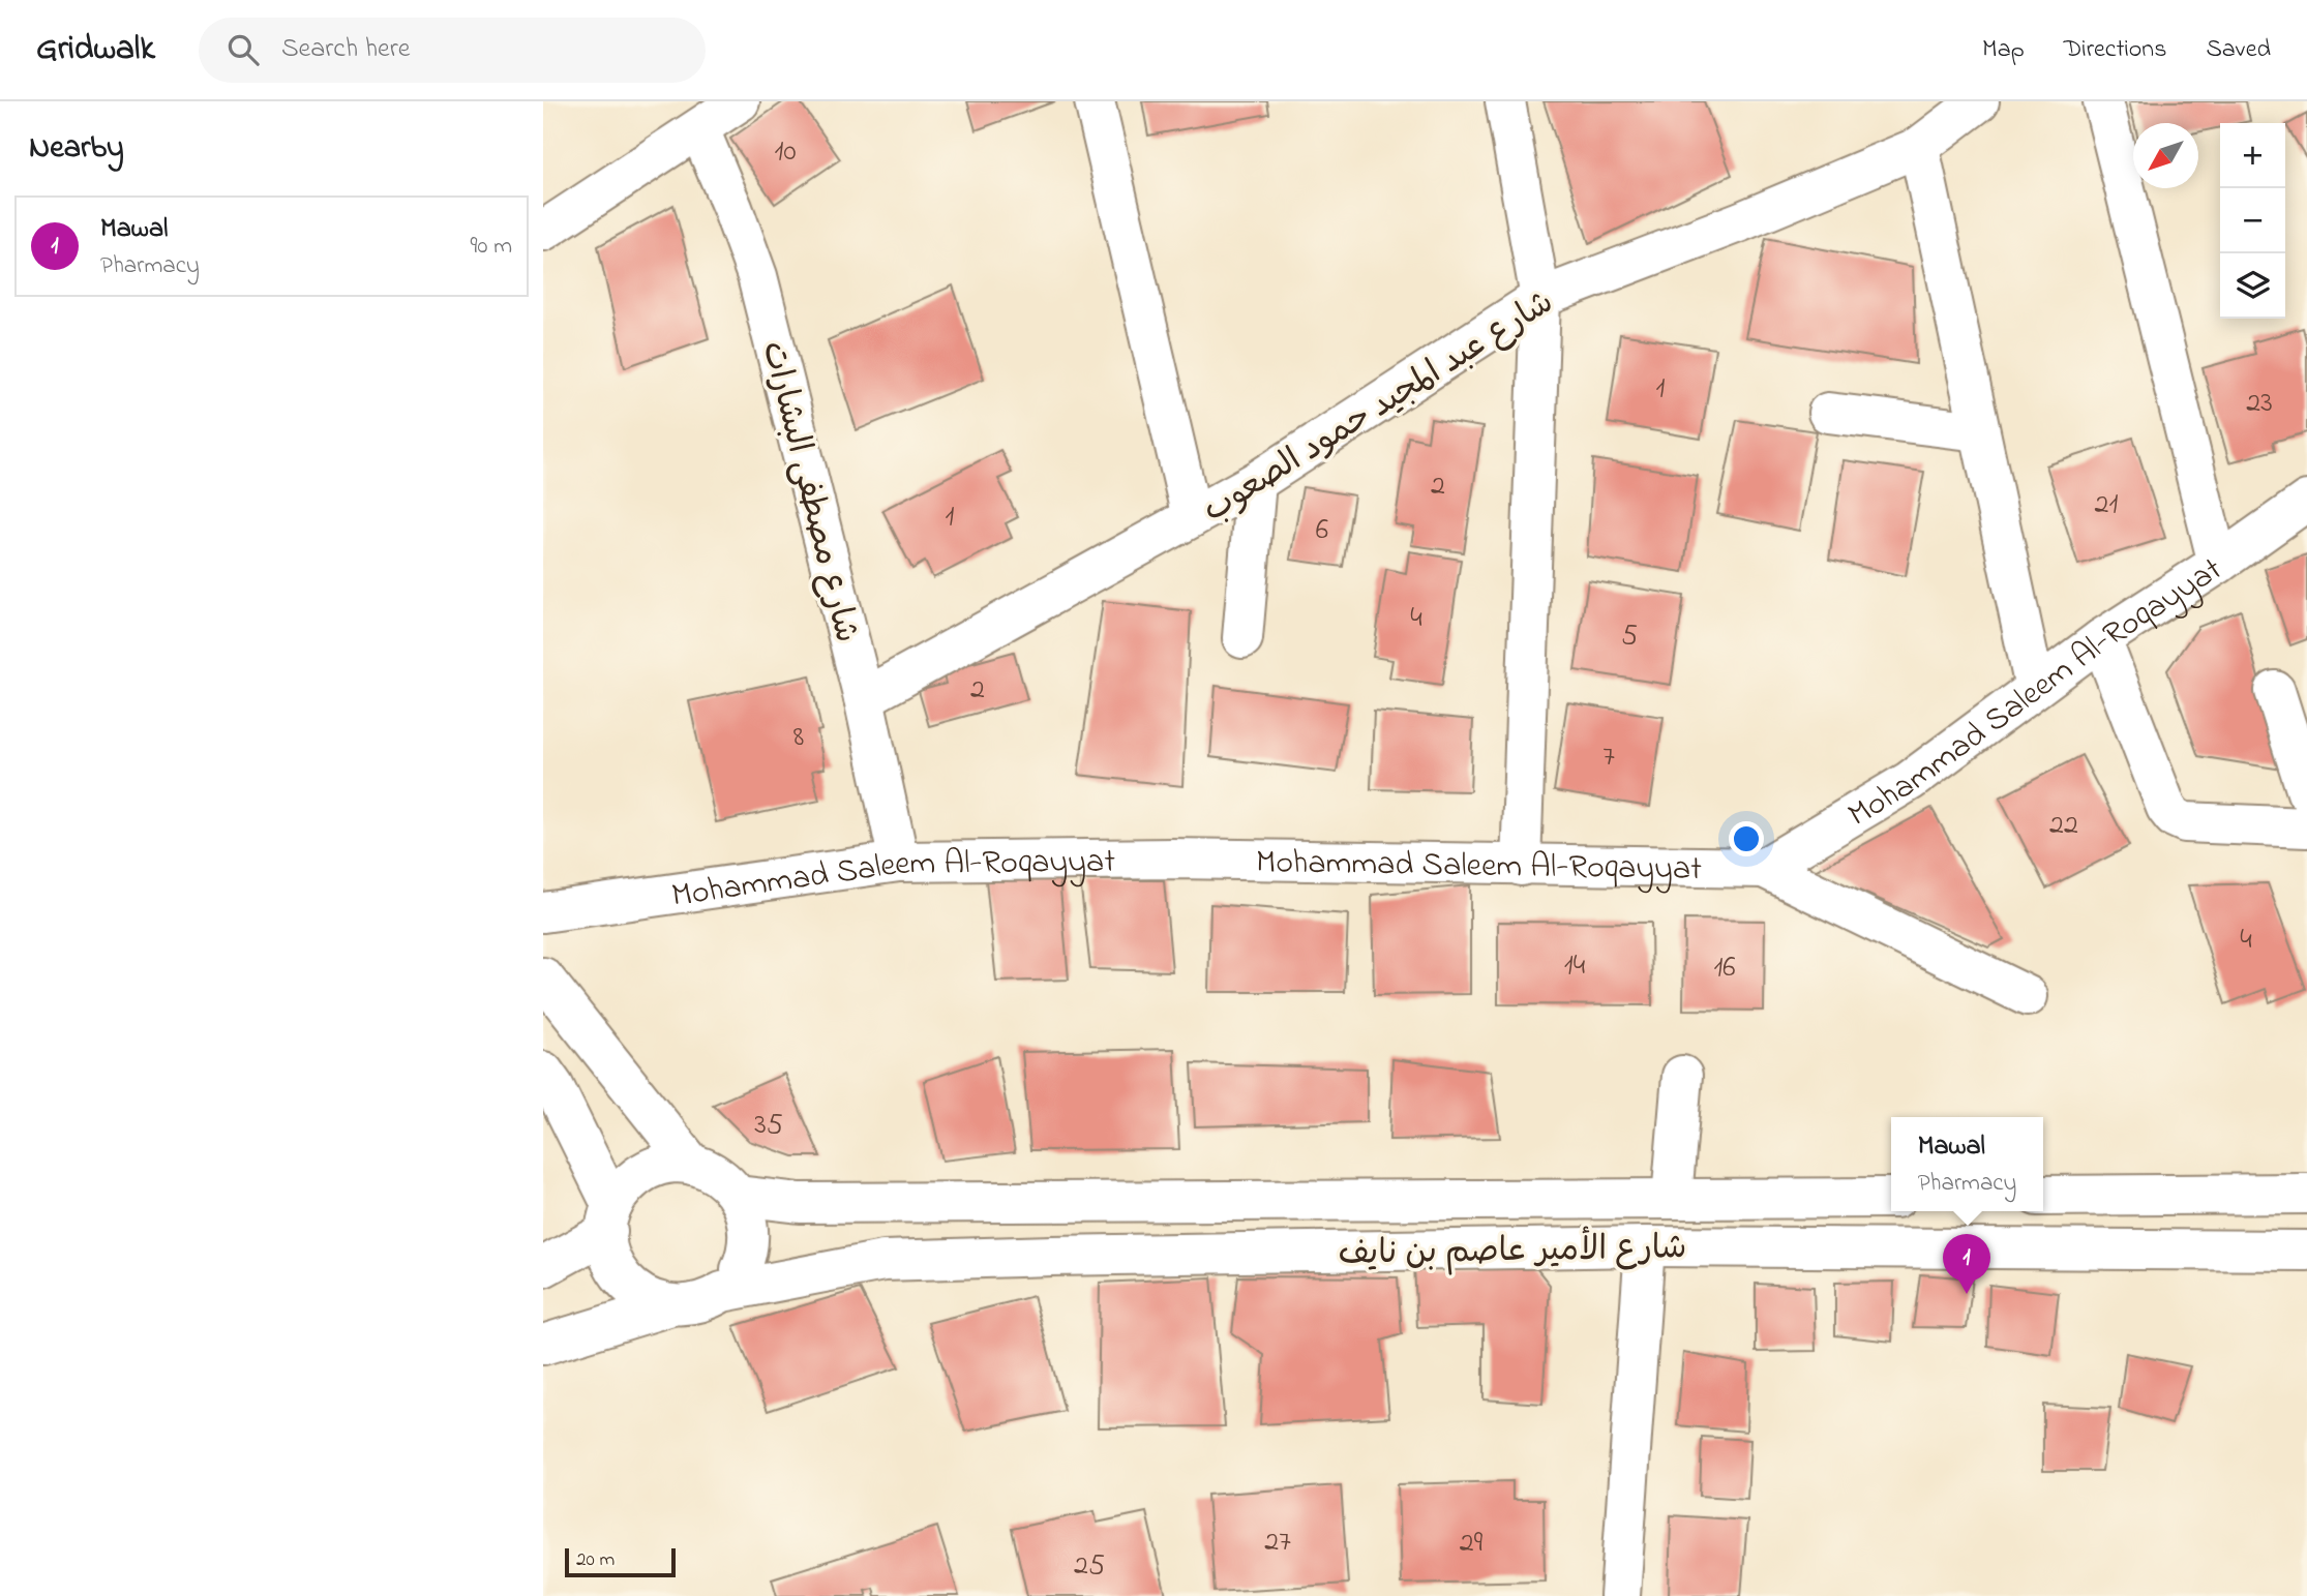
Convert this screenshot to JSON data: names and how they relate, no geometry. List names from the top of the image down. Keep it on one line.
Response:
{"streets":{"street":["شارع عبد المجيد حمود الصعوب","شارع مصطفى البشارات","Mohammad Saleem Al-Roqayyat","شارع الأمير عاصم بن نايف"]},"crossings":[["شارع عبد المجيد حمود الصعوب","شارع مصطفى البشارات"],["شارع مصطفى البشارات","Mohammad Saleem Al-Roqayyat"]],"house_numbers":["10","1","23","2","21","1","6","4","5","2","8","7","22","4","14","16","35","27","29","25"],"scale_bar":"20 m","north":"bottom left","page":{"header":"Gridwalk","search":"Search here","nav":["Map","Directions","Saved"],"heading":"Nearby","map_buttons":["+","−"],"list":[{"mark":"1","name":"Mawal","note":"Pharmacy","value":"90 m"}],"popup":["Mawal","Pharmacy"],"pins":"1","scale":"20 m"}}
